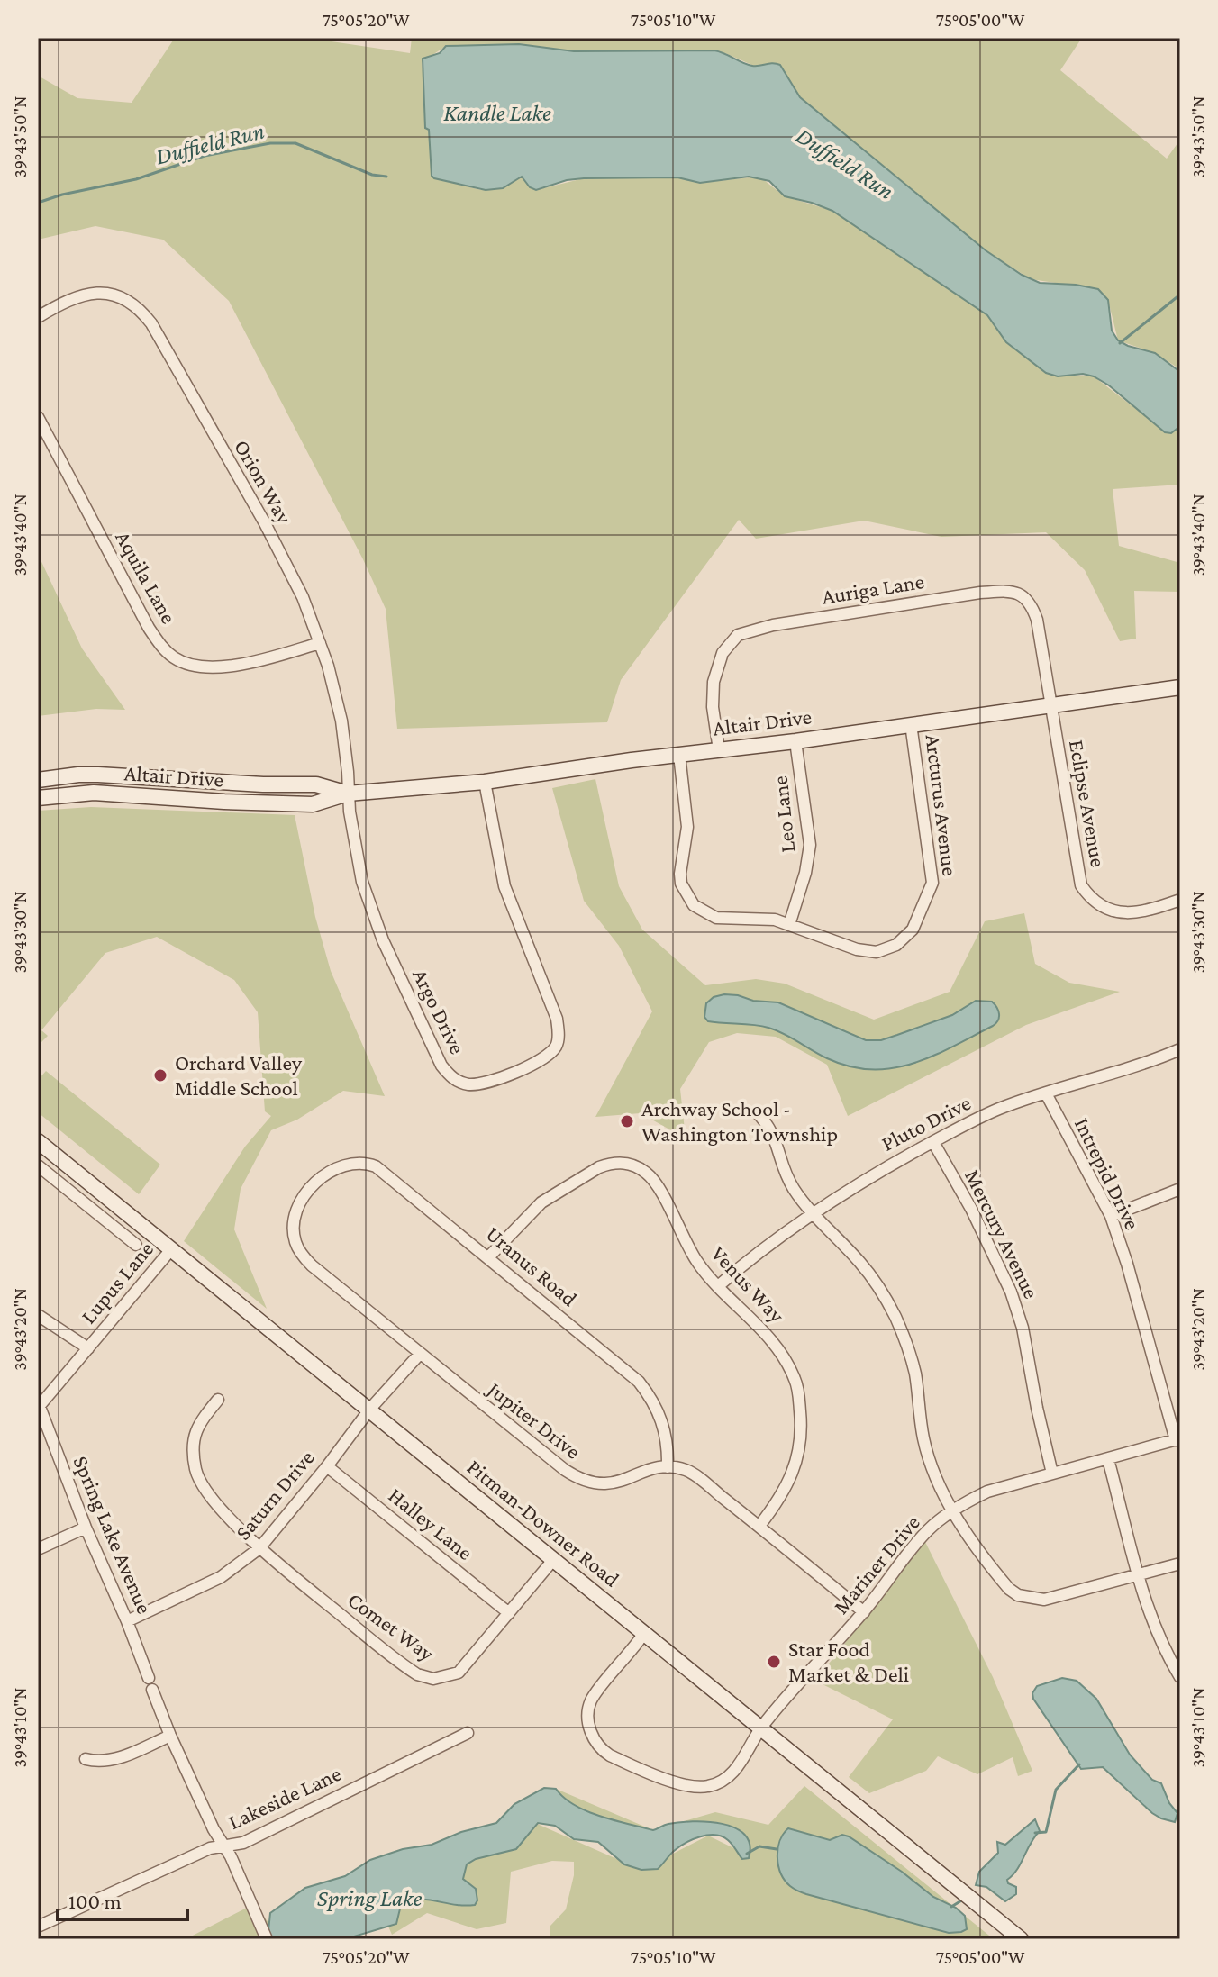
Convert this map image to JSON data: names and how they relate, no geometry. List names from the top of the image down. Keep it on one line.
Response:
{"streets":{"street":["Orion Way","Aquila Lane","Auriga Lane","Altair Drive","Eclipse Avenue","Arcturus Avenue","Leo Lane","Argo Drive","Pluto Drive","Intrepid Drive","Mercury Avenue","Uranus Road","Lupus Lane","Venus Way","Jupiter Drive","Saturn Drive","Pitman-Downer Road","Halley Lane","Spring Lake Avenue","Mariner Drive","Comet Way","Lakeside Lane"]},"crossings":[["Orion Way","Aquila Lane"],["Orion Way","Altair Drive"],["Orion Way","Argo Drive"],["Auriga Lane","Altair Drive"],["Auriga Lane","Eclipse Avenue"],["Altair Drive","Eclipse Avenue"],["Altair Drive","Arcturus Avenue"],["Altair Drive","Leo Lane"],["Altair Drive","Argo Drive"],["Arcturus Avenue","Leo Lane"],["Pluto Drive","Intrepid Drive"],["Pluto Drive","Mercury Avenue"],["Pluto Drive","Venus Way"],["Intrepid Drive","Mariner Drive"],["Mercury Avenue","Mariner Drive"],["Uranus Road","Venus Way"],["Uranus Road","Jupiter Drive"],["Lupus Lane","Pitman-Downer Road"],["Lupus Lane","Spring Lake Avenue"],["Jupiter Drive","Saturn Drive"],["Saturn Drive","Pitman-Downer Road"],["Saturn Drive","Halley Lane"],["Saturn Drive","Spring Lake Avenue"],["Saturn Drive","Comet Way"],["Pitman-Downer Road","Mariner Drive"],["Pitman-Downer Road","Comet Way"],["Halley Lane","Comet Way"],["Spring Lake Avenue","Lakeside Lane"]],"water":["Kandle Lake","Duffield Run","Spring Lake"],"places":["Orchard Valley Middle School","Archway School - Washington Township","Star Food Market & Deli"],"scale_bar":"100 m","coordinates":["75°05'20\"W","75°05'10\"W","75°05'00\"W","39°43'50\"N","39°43'40\"N","39°43'30\"N","39°43'20\"N","39°43'10\"N"]}
